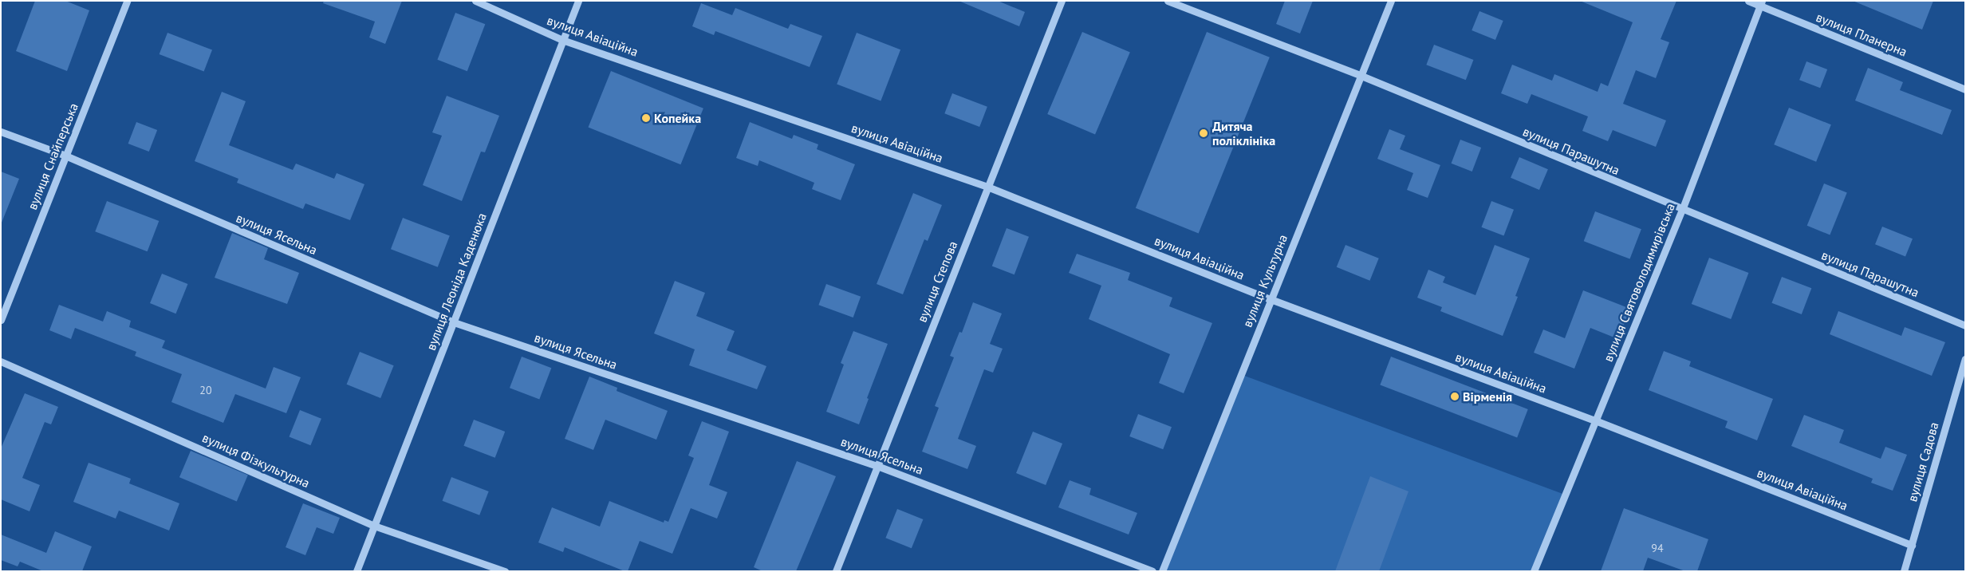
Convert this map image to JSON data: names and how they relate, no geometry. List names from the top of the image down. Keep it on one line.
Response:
{"streets":{"street":["вулиця Планерна","вулиця Авіаційна","вулиця Парашутна","вулиця Снайперська","вулиця Ясельна","вулиця Культурна","вулиця Леоніда Каденюка","вулиця Степова","вулиця Святоволодимирівська","вулиця Фізкультурна","вулиця Садова"]},"crossings":[["вулиця Планерна","вулиця Святоволодимирівська"],["вулиця Авіаційна","вулиця Культурна"],["вулиця Авіаційна","вулиця Леоніда Каденюка"],["вулиця Авіаційна","вулиця Степова"],["вулиця Авіаційна","вулиця Святоволодимирівська"],["вулиця Авіаційна","вулиця Садова"],["вулиця Парашутна","вулиця Культурна"],["вулиця Парашутна","вулиця Святоволодимирівська"],["вулиця Снайперська","вулиця Ясельна"],["вулиця Ясельна","вулиця Леоніда Каденюка"],["вулиця Ясельна","вулиця Степова"],["вулиця Леоніда Каденюка","вулиця Фізкультурна"]],"places":["Копейка","Дитяча поліклініка","Вірменія"],"house_numbers":["20","94"]}
